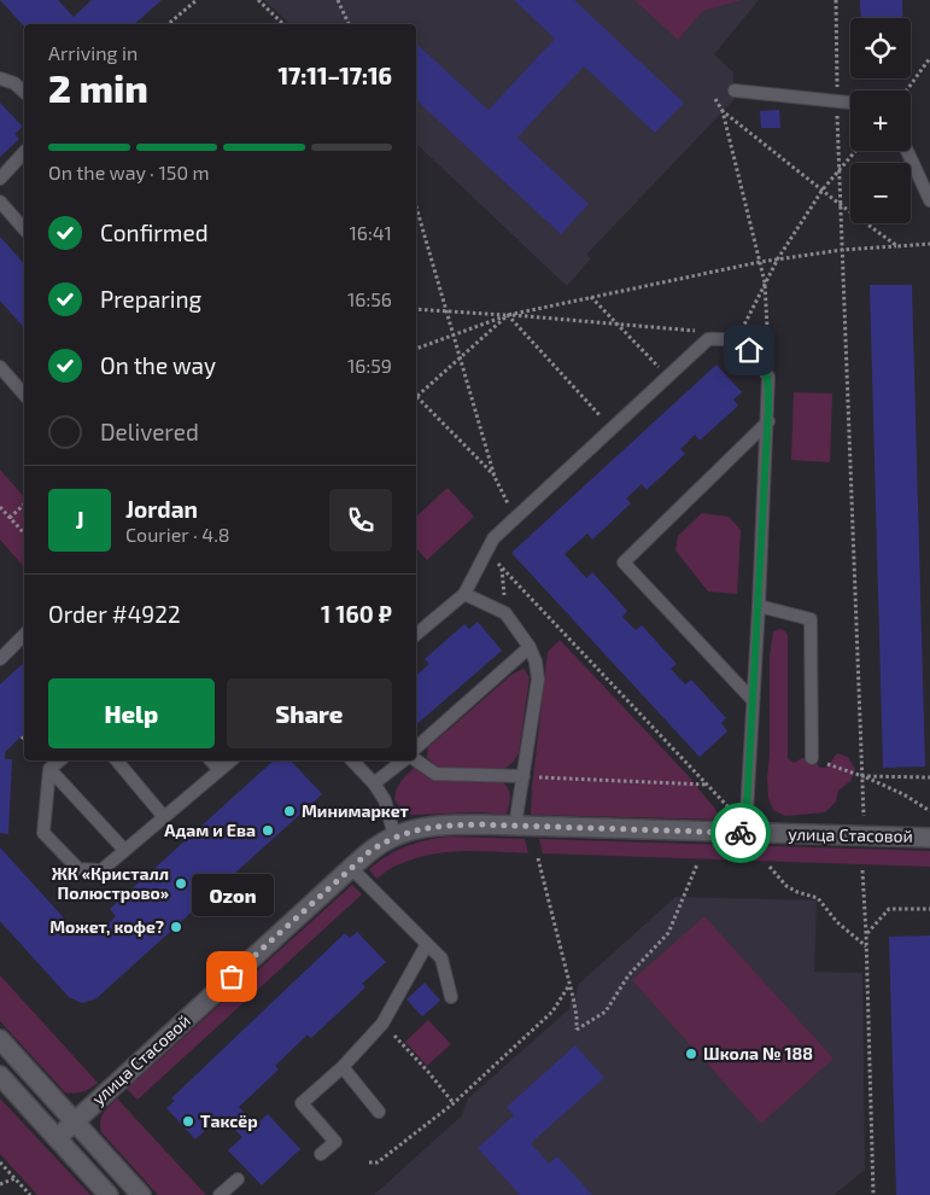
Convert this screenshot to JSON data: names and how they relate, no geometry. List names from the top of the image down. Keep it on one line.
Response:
{"streets":{"street":["улица Стасовой"]},"places":["Минимаркет","Адам и Ева","ЖК «Кристалл Полюстрово»","Может, кофе?","Ozon","Школа № 188","Таксёр"],"page":{"map_buttons":["+","−"],"heading":["2 min","Arriving in","17:11–17:16"],"panel":["Jordan","Courier · 4.8","Order #4922","1 160 ₽"],"bar":"On the way · 150 m","list":[["Confirmed","16:41"],["Preparing","16:56"],["On the way","16:59"],"Delivered"],"round":"J","buttons":["Help","Share"],"bubble":"Ozon"}}
